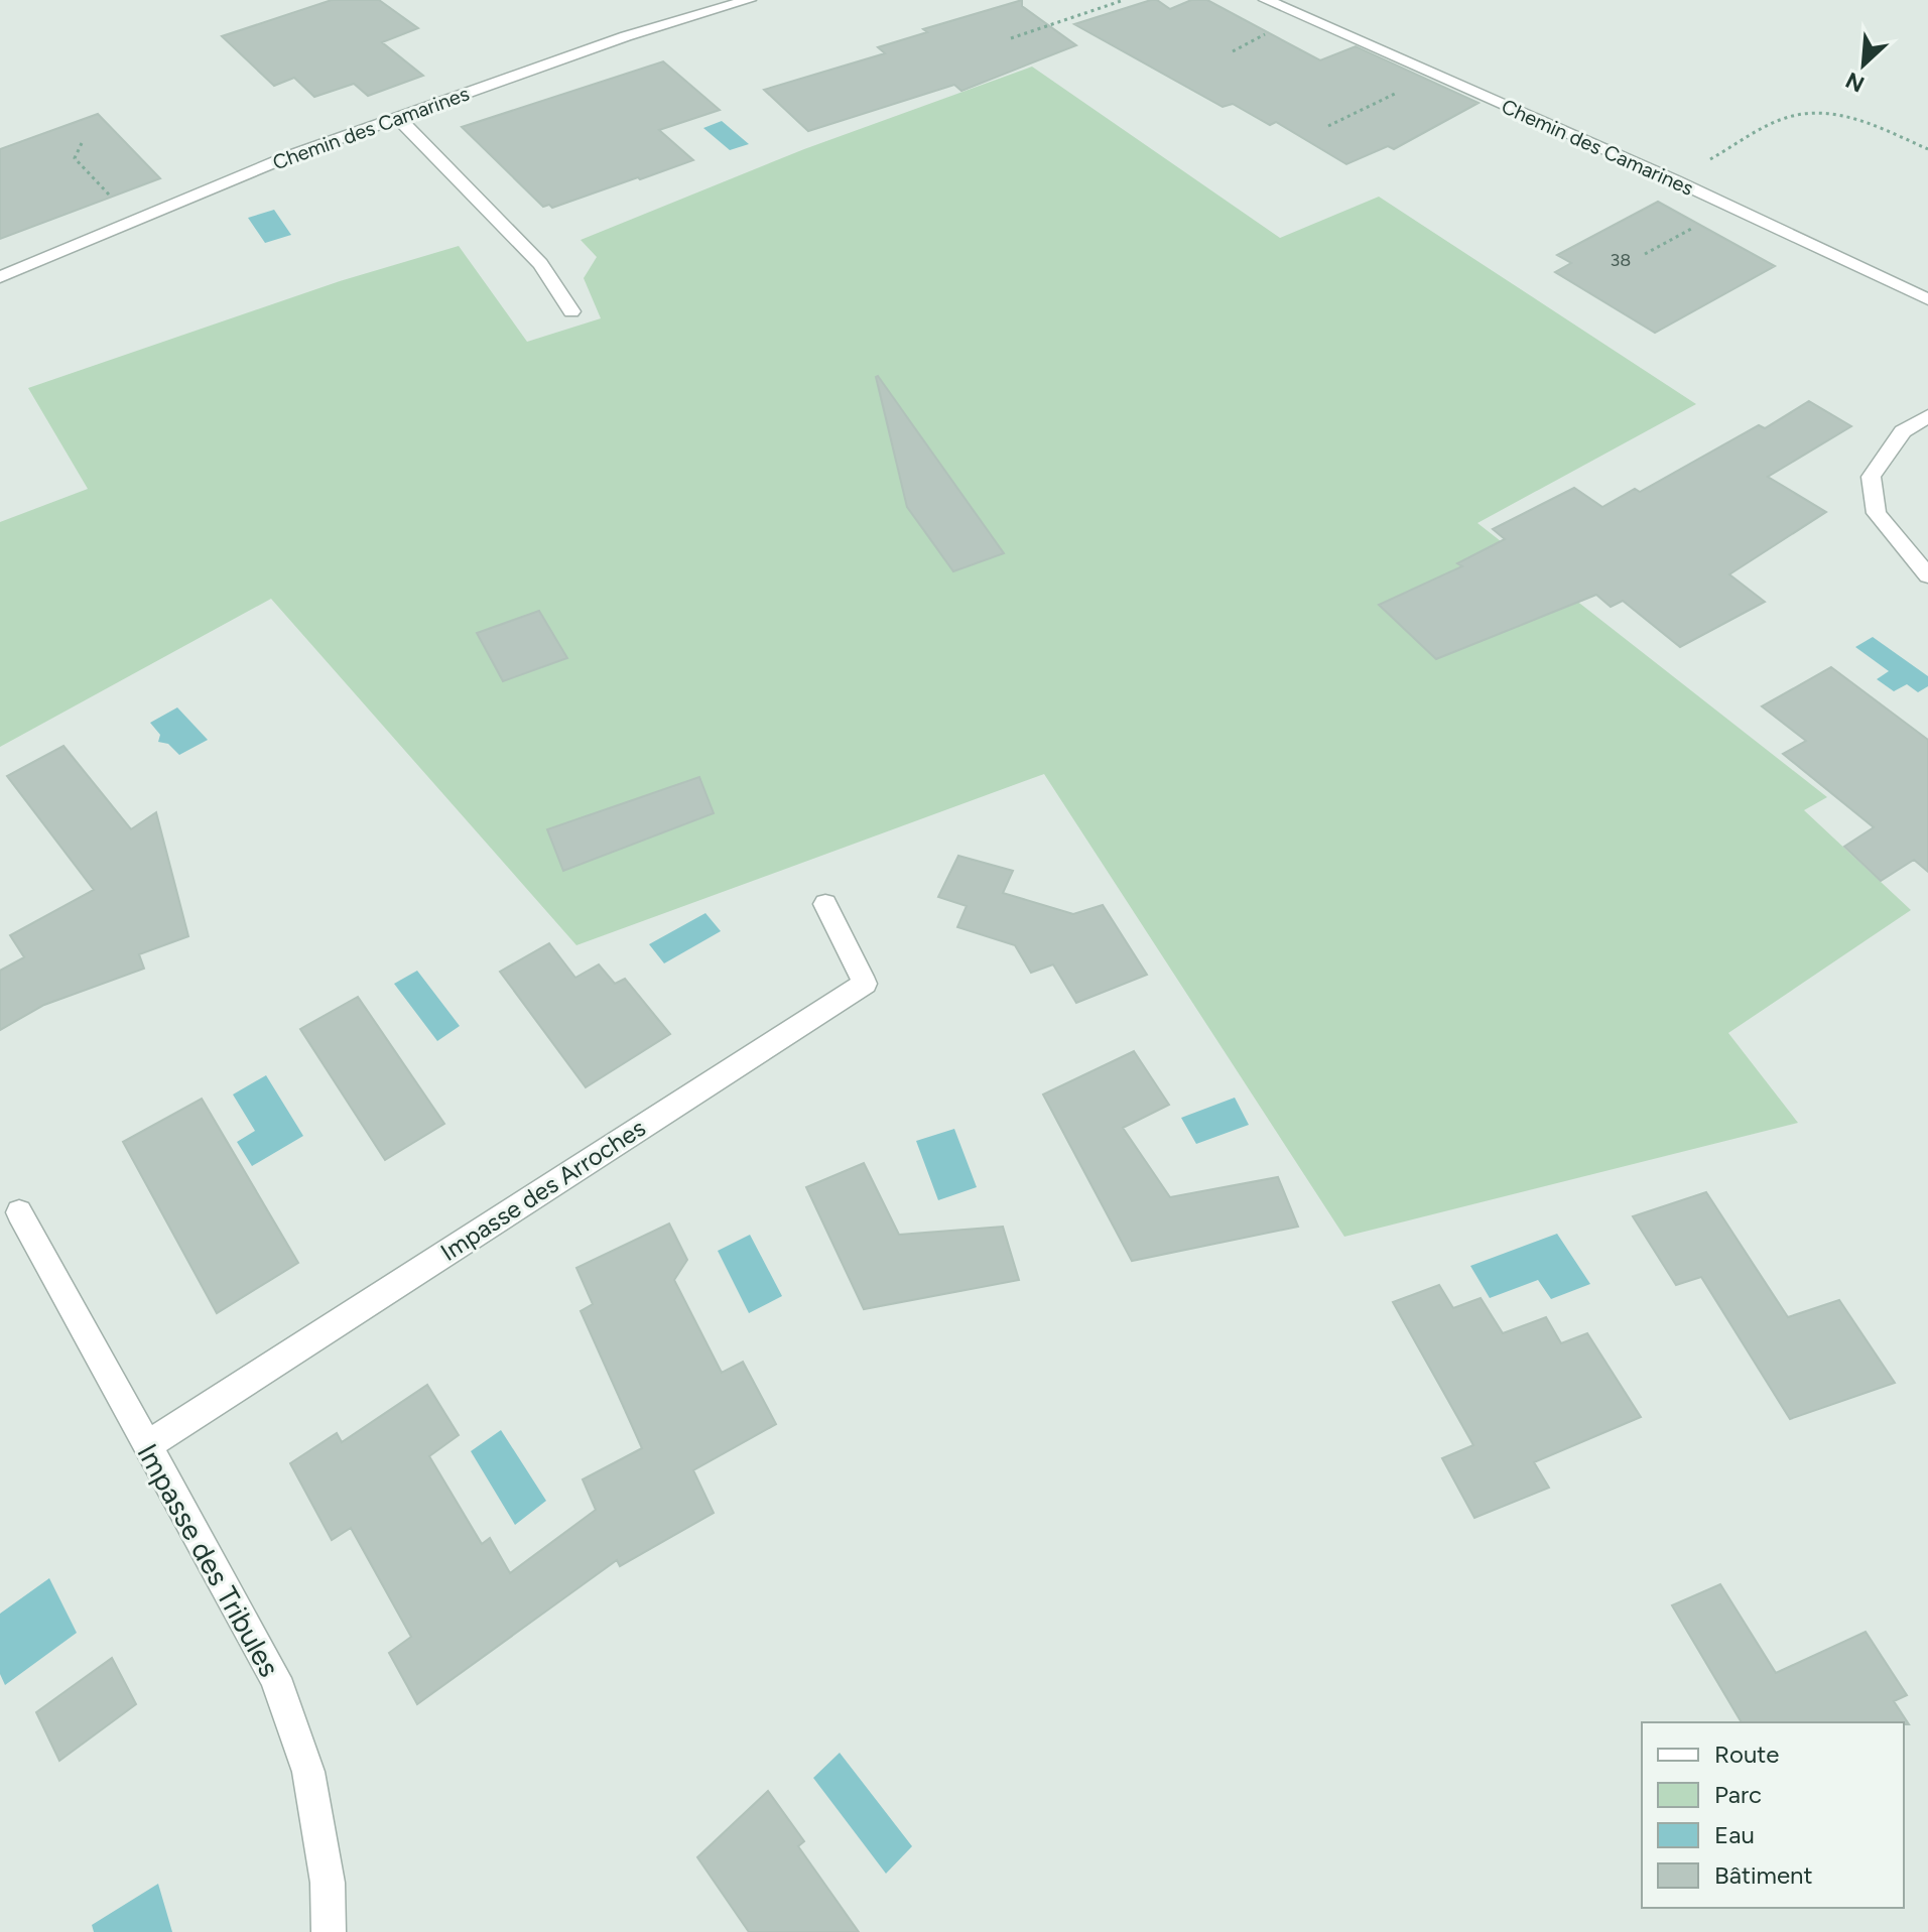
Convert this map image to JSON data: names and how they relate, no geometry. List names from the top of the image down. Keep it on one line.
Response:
{"streets":{"street":["Chemin des Camarines","Impasse des Arroches","Impasse des Tribules"]},"crossings":[["Impasse des Arroches","Impasse des Tribules"]],"house_numbers":["38"],"legend":["Route","Parc","Eau","Bâtiment"],"north":"bottom left"}
